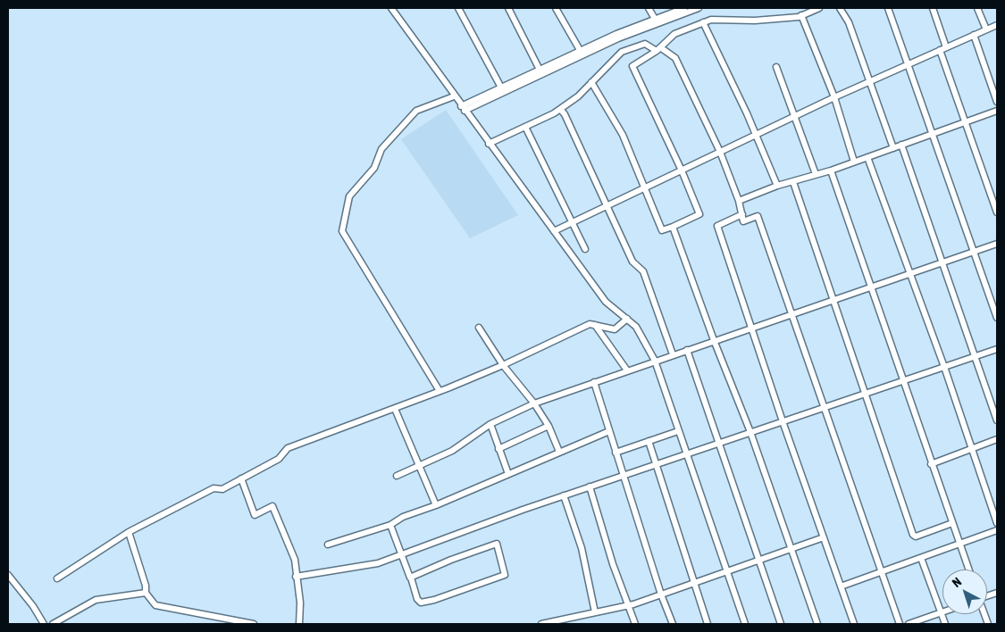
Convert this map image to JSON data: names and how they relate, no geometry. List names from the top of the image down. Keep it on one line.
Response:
{"north":"top left"}
